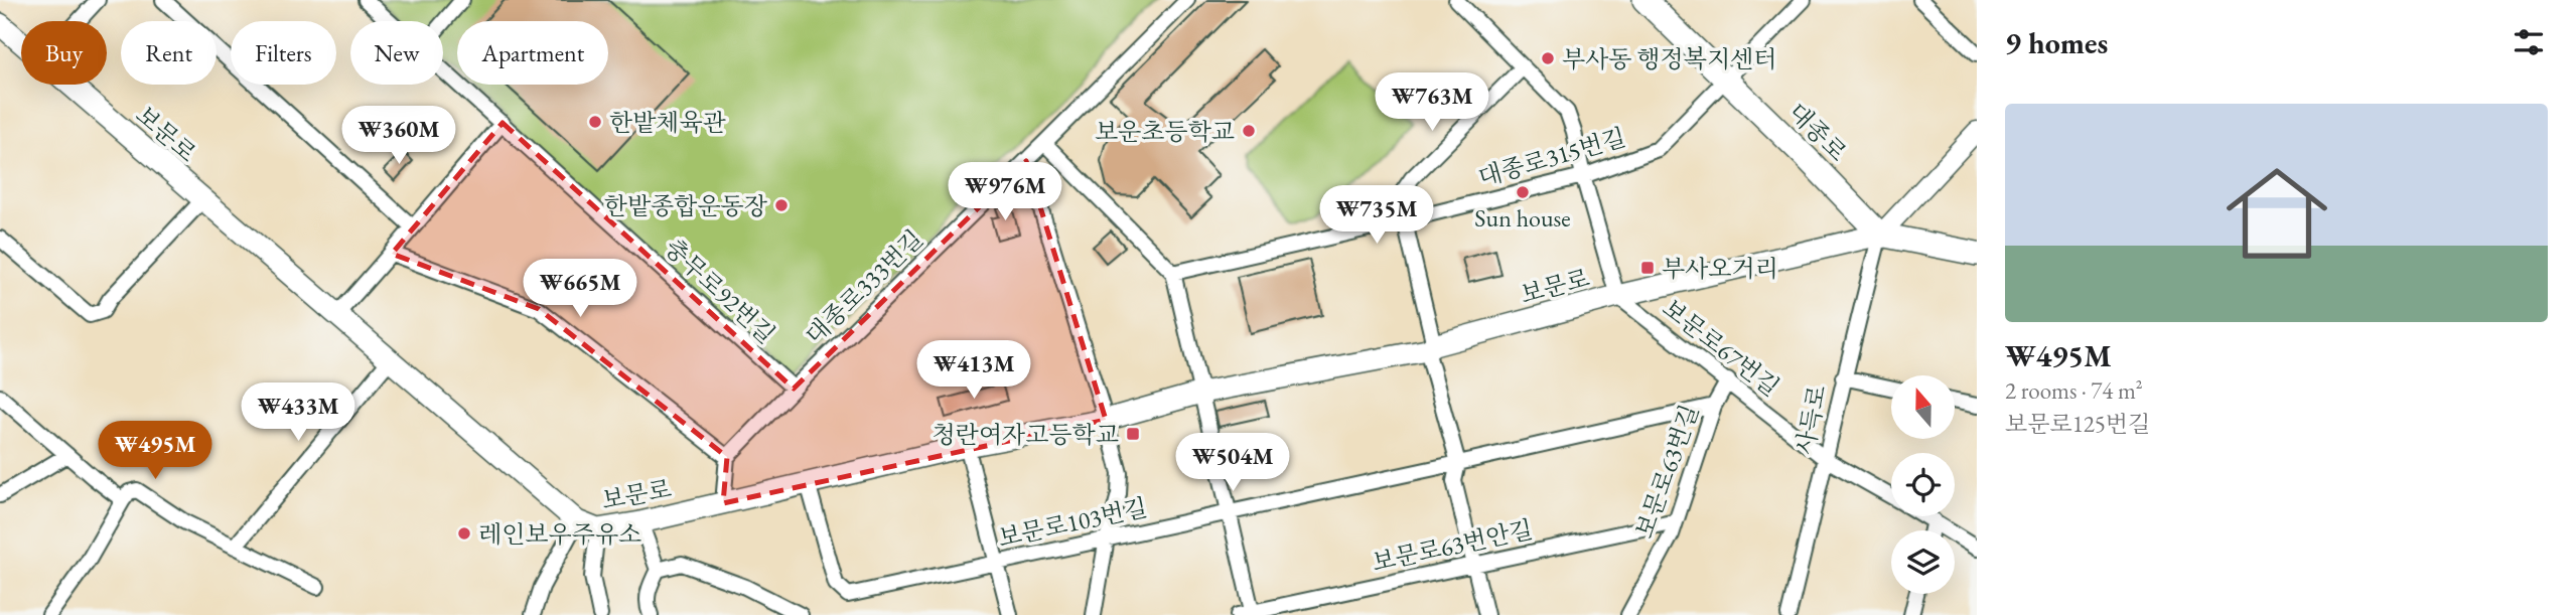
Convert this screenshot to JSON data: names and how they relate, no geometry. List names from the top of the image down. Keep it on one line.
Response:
{"streets":{"main road":["대종로","보문로"],"street":["대종로315번길","대종로333번길","충무로92번길","보문로67번길","사득로","보문로63번길","보문로103번길","보문로63번안길"]},"crossings":[["대종로","보문로"],["대종로","대종로315번길"],["대종로","사득로"],["보문로","보문로67번길"],["보문로","사득로"],["보문로","보문로103번길"],["대종로333번길","충무로92번길"],["보문로67번길","사득로"],["보문로67번길","보문로63번길"],["보문로63번길","보문로103번길"],["보문로63번길","보문로63번안길"]],"places":{"other":["부사동 행정복지센터","한밭체육관","보운초등학교","Sun house","한밭종합운동장","레인보우주유소"],"transit":["부사오거리","청란여자고등학교"]},"north":"top","page":{"heading":"9 homes","chip":["Buy","Rent","Filters","New","Apartment"],"price":["₩763M","₩360M","₩976M","₩735M","₩665M","₩413M","₩433M","₩495M","₩504M"],"list":[{"name":"₩495M","note":"2 rooms · 74 m² · 보문로125번길"}]}}
